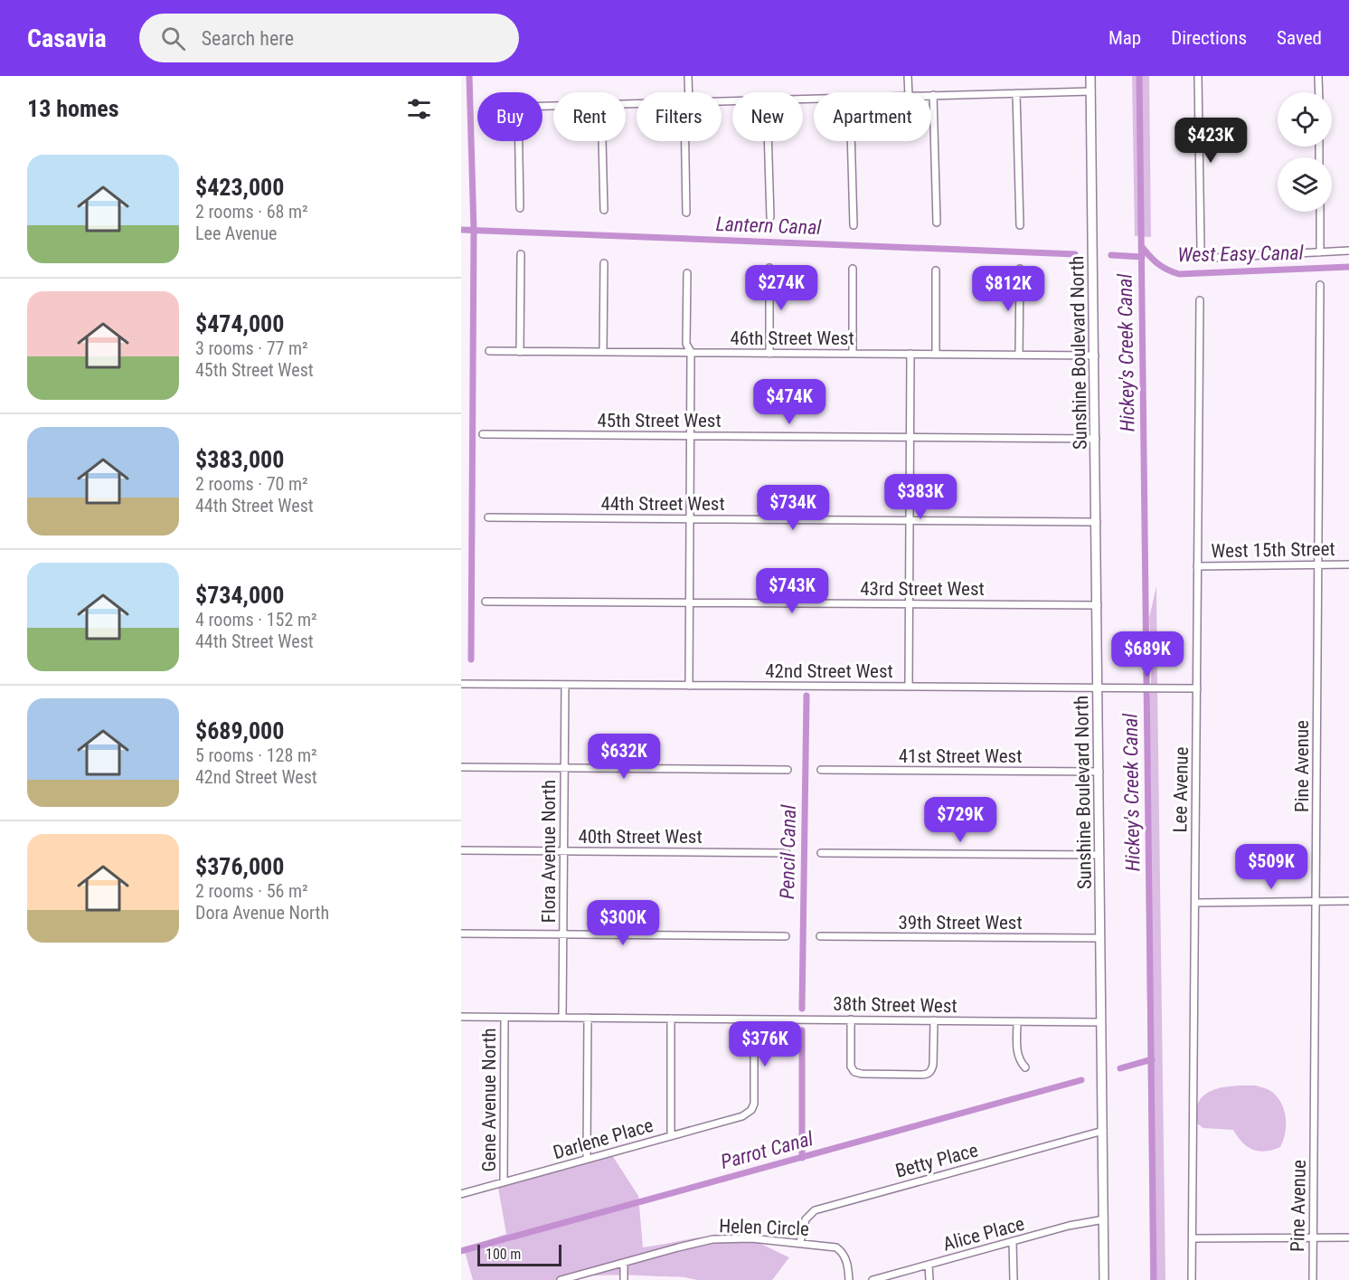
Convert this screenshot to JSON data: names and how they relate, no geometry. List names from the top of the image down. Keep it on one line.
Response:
{"streets":{"street":["46th Street West","Sunshine Boulevard North","45th Street West","44th Street West","West 15th Street","43rd Street West","42nd Street West","41st Street West","Pine Avenue","Lee Avenue","40th Street West","Flora Avenue North","39th Street West","38th Street West","Gene Avenue North","Darlene Place","Betty Place","Helen Circle","Alice Place"]},"crossings":[["46th Street West","Sunshine Boulevard North"],["Sunshine Boulevard North","45th Street West"],["Sunshine Boulevard North","44th Street West"],["Sunshine Boulevard North","43rd Street West"],["Sunshine Boulevard North","42nd Street West"],["Sunshine Boulevard North","41st Street West"],["Sunshine Boulevard North","39th Street West"],["Sunshine Boulevard North","38th Street West"],["Sunshine Boulevard North","Betty Place"],["Sunshine Boulevard North","Alice Place"],["West 15th Street","Pine Avenue"],["West 15th Street","Lee Avenue"],["42nd Street West","Lee Avenue"],["42nd Street West","Flora Avenue North"],["40th Street West","Flora Avenue North"],["Flora Avenue North","38th Street West"],["38th Street West","Gene Avenue North"],["38th Street West","Darlene Place"],["Gene Avenue North","Darlene Place"],["Betty Place","Helen Circle"]],"water":["Lantern Canal","West Easy Canal","Hickey's Creek Canal","Pencil Canal","Parrot Canal"],"scale_bar":"100 m","page":{"header":"Casavia","search":"Search here","nav":["Map","Directions","Saved"],"heading":"13 homes","chip":["Buy","Rent","Filters","New","Apartment"],"price":["$423K","$274K","$812K","$474K","$383K","$734K","$743K","$689K","$632K","$729K","$509K","$300K","$376K"],"list":[{"name":"$423,000","note":"2 rooms · 68 m² · Lee Avenue"},{"name":"$474,000","note":"3 rooms · 77 m² · 45th Street West"},{"name":"$383,000","note":"2 rooms · 70 m² · 44th Street West"},{"name":"$734,000","note":"4 rooms · 152 m² · 44th Street West"},{"name":"$689,000","note":"5 rooms · 128 m² · 42nd Street West"},{"name":"$376,000","note":"2 rooms · 56 m² · Dora Avenue North"}],"scale":"100 m"}}
